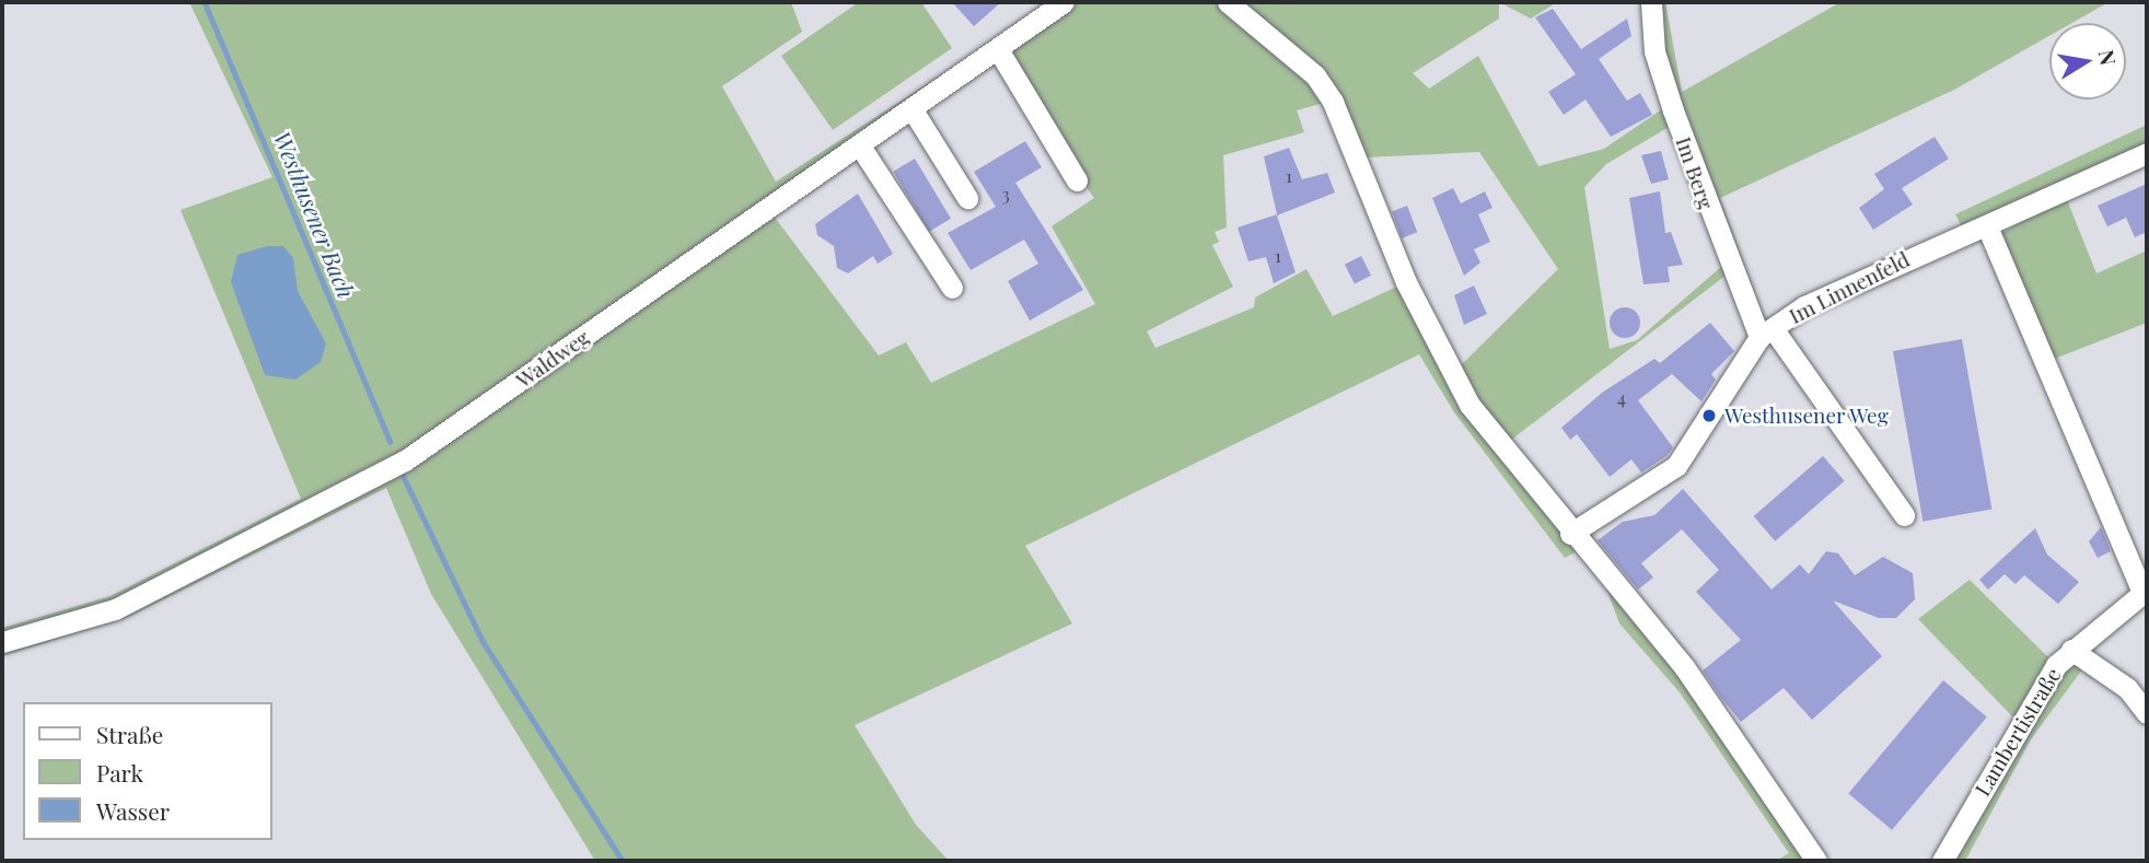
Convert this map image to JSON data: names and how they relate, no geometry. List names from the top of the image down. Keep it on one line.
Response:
{"streets":{"street":["Im Berg","Im Linnenfeld","Waldweg","Lambertistraße"]},"crossings":[["Im Berg","Im Linnenfeld"]],"water":["Westhusener Bach"],"places":["Westhusener Weg"],"house_numbers":["1","3","1","4"],"legend":["Straße","Park","Wasser"],"north":"right"}
